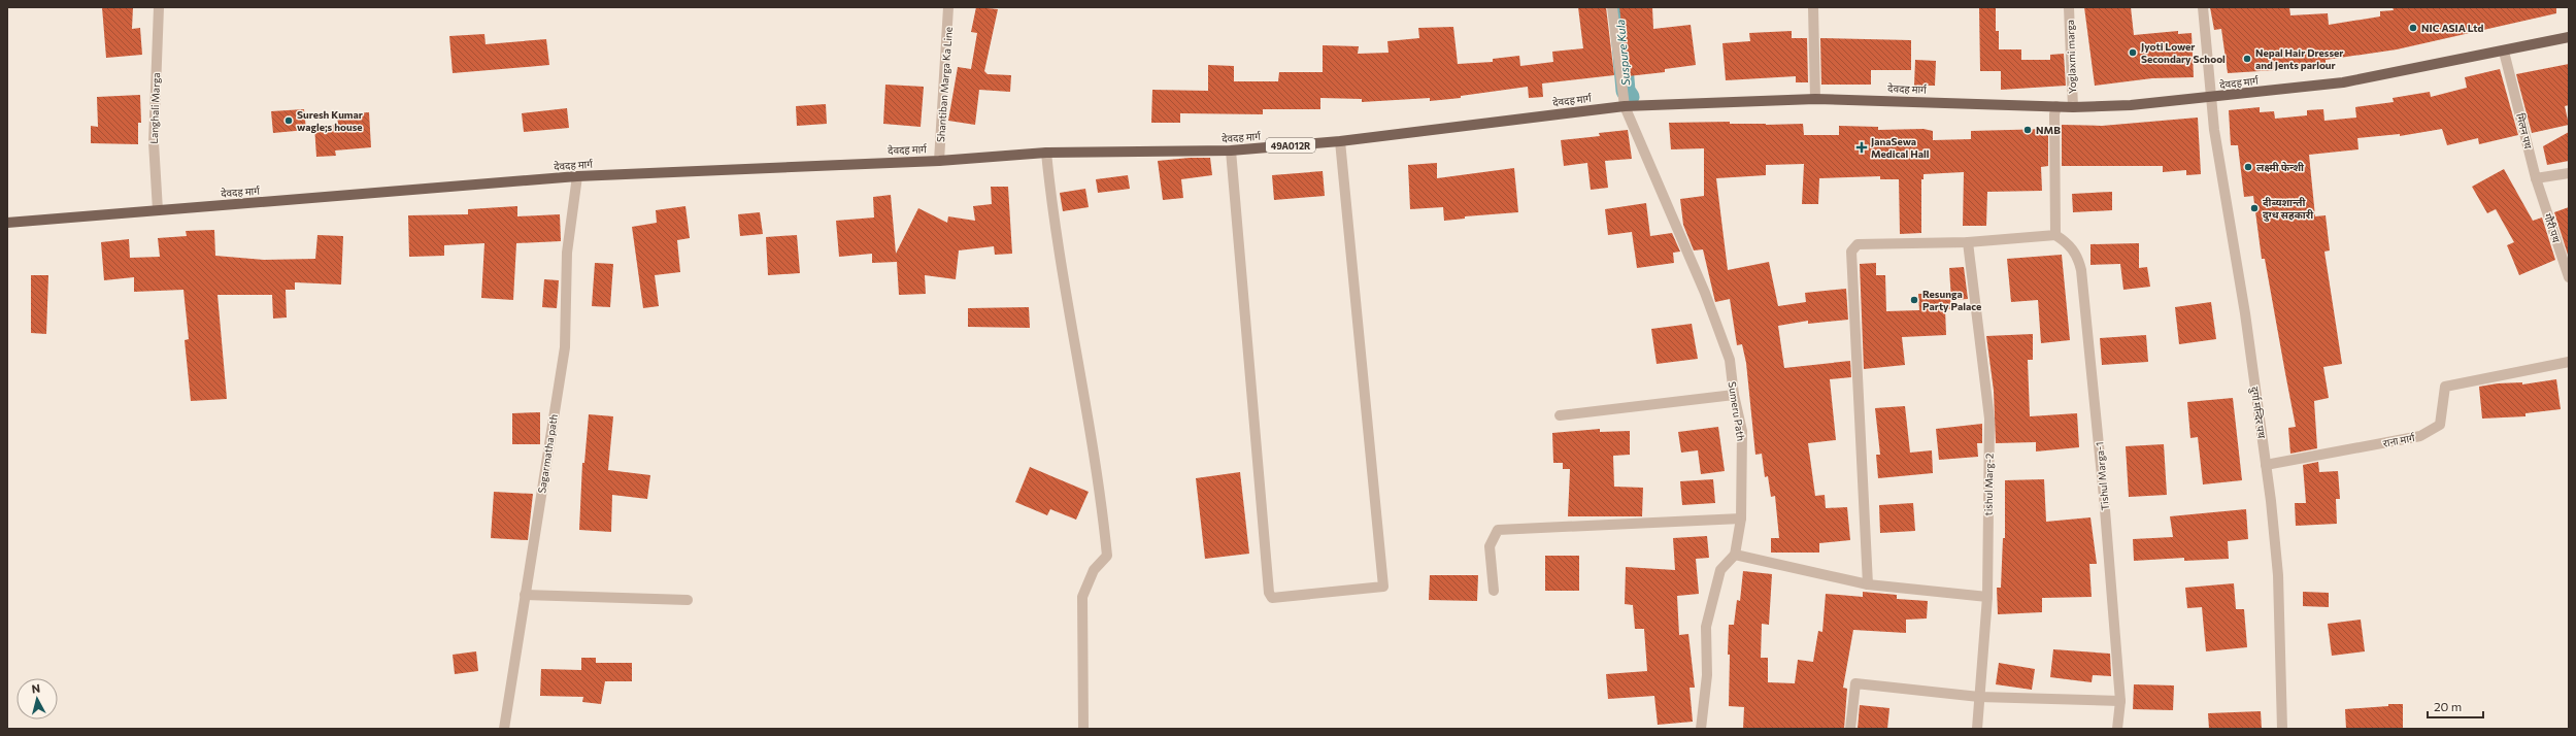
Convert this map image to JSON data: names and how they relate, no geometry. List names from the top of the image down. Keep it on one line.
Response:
{"streets":{"main road":["देवदह मार्ग","49A012R"],"street":["Yoglaxmi marga","Shantiban Marga Ka Line","Langhali Marga","मिलन पथ","गौरी पथ","Sumeru Path","दुर्गा मन्दिर पथ","राना मार्ग","Sagarmatha path","Tishul Marga-1","tishul Marg-2"]},"crossings":[["Yoglaxmi marga","देवदह मार्ग"],["देवदह मार्ग","Shantiban Marga Ka Line"],["देवदह मार्ग","Langhali Marga"],["देवदह मार्ग","मिलन पथ"],["देवदह मार्ग","Sumeru Path"],["देवदह मार्ग","दुर्गा मन्दिर पथ"],["देवदह मार्ग","Sagarmatha path"],["मिलन पथ","गौरी पथ"],["दुर्गा मन्दिर पथ","राना मार्ग"]],"water":["Suspure Kula"],"places":{"other":["NIC ASIA Ltd","Jyoti Lower Secondary School","Nepal Hair Dresser and Jents parlour","Suresh Kumar wagle;s house","NMB","लक्ष्मी फेन्शी","दीब्यशान्ती दुग्ध सहकारी","Resunga Party Palace"],"health":["JanaSewa Medical Hall"]},"scale_bar":"20 m","north":"top"}
